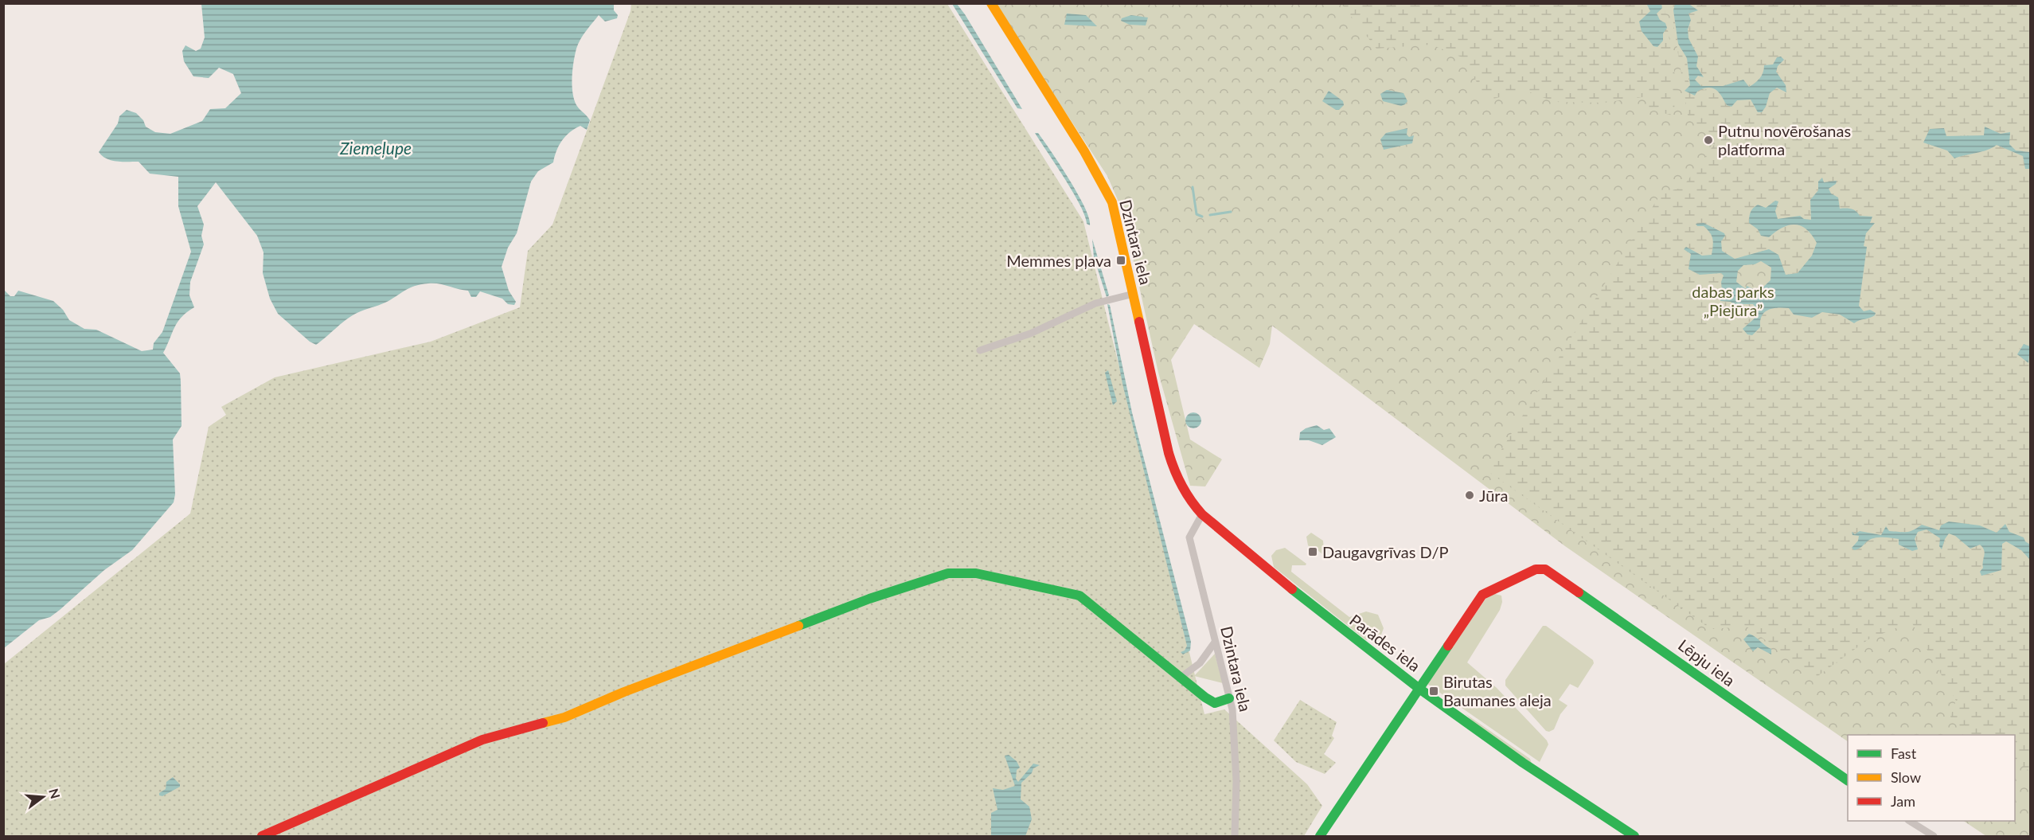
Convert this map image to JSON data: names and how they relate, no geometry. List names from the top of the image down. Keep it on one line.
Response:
{"streets":{"street":["Dzintara iela","Parādes iela","Lēpju iela"]},"crossings":[["Dzintara iela","Parādes iela"],["Parādes iela","Lēpju iela"]],"water":["Ziemeļupe"],"parks":["dabas parks „Piejūra”"],"places":{"other":["Putnu novērošanas platforma","Jūra"],"transit":["Memmes pļava","Daugavgrīvas D/P","Birutas Baumanes aleja"]},"legend":["Fast","Slow","Jam"],"north":"right"}
